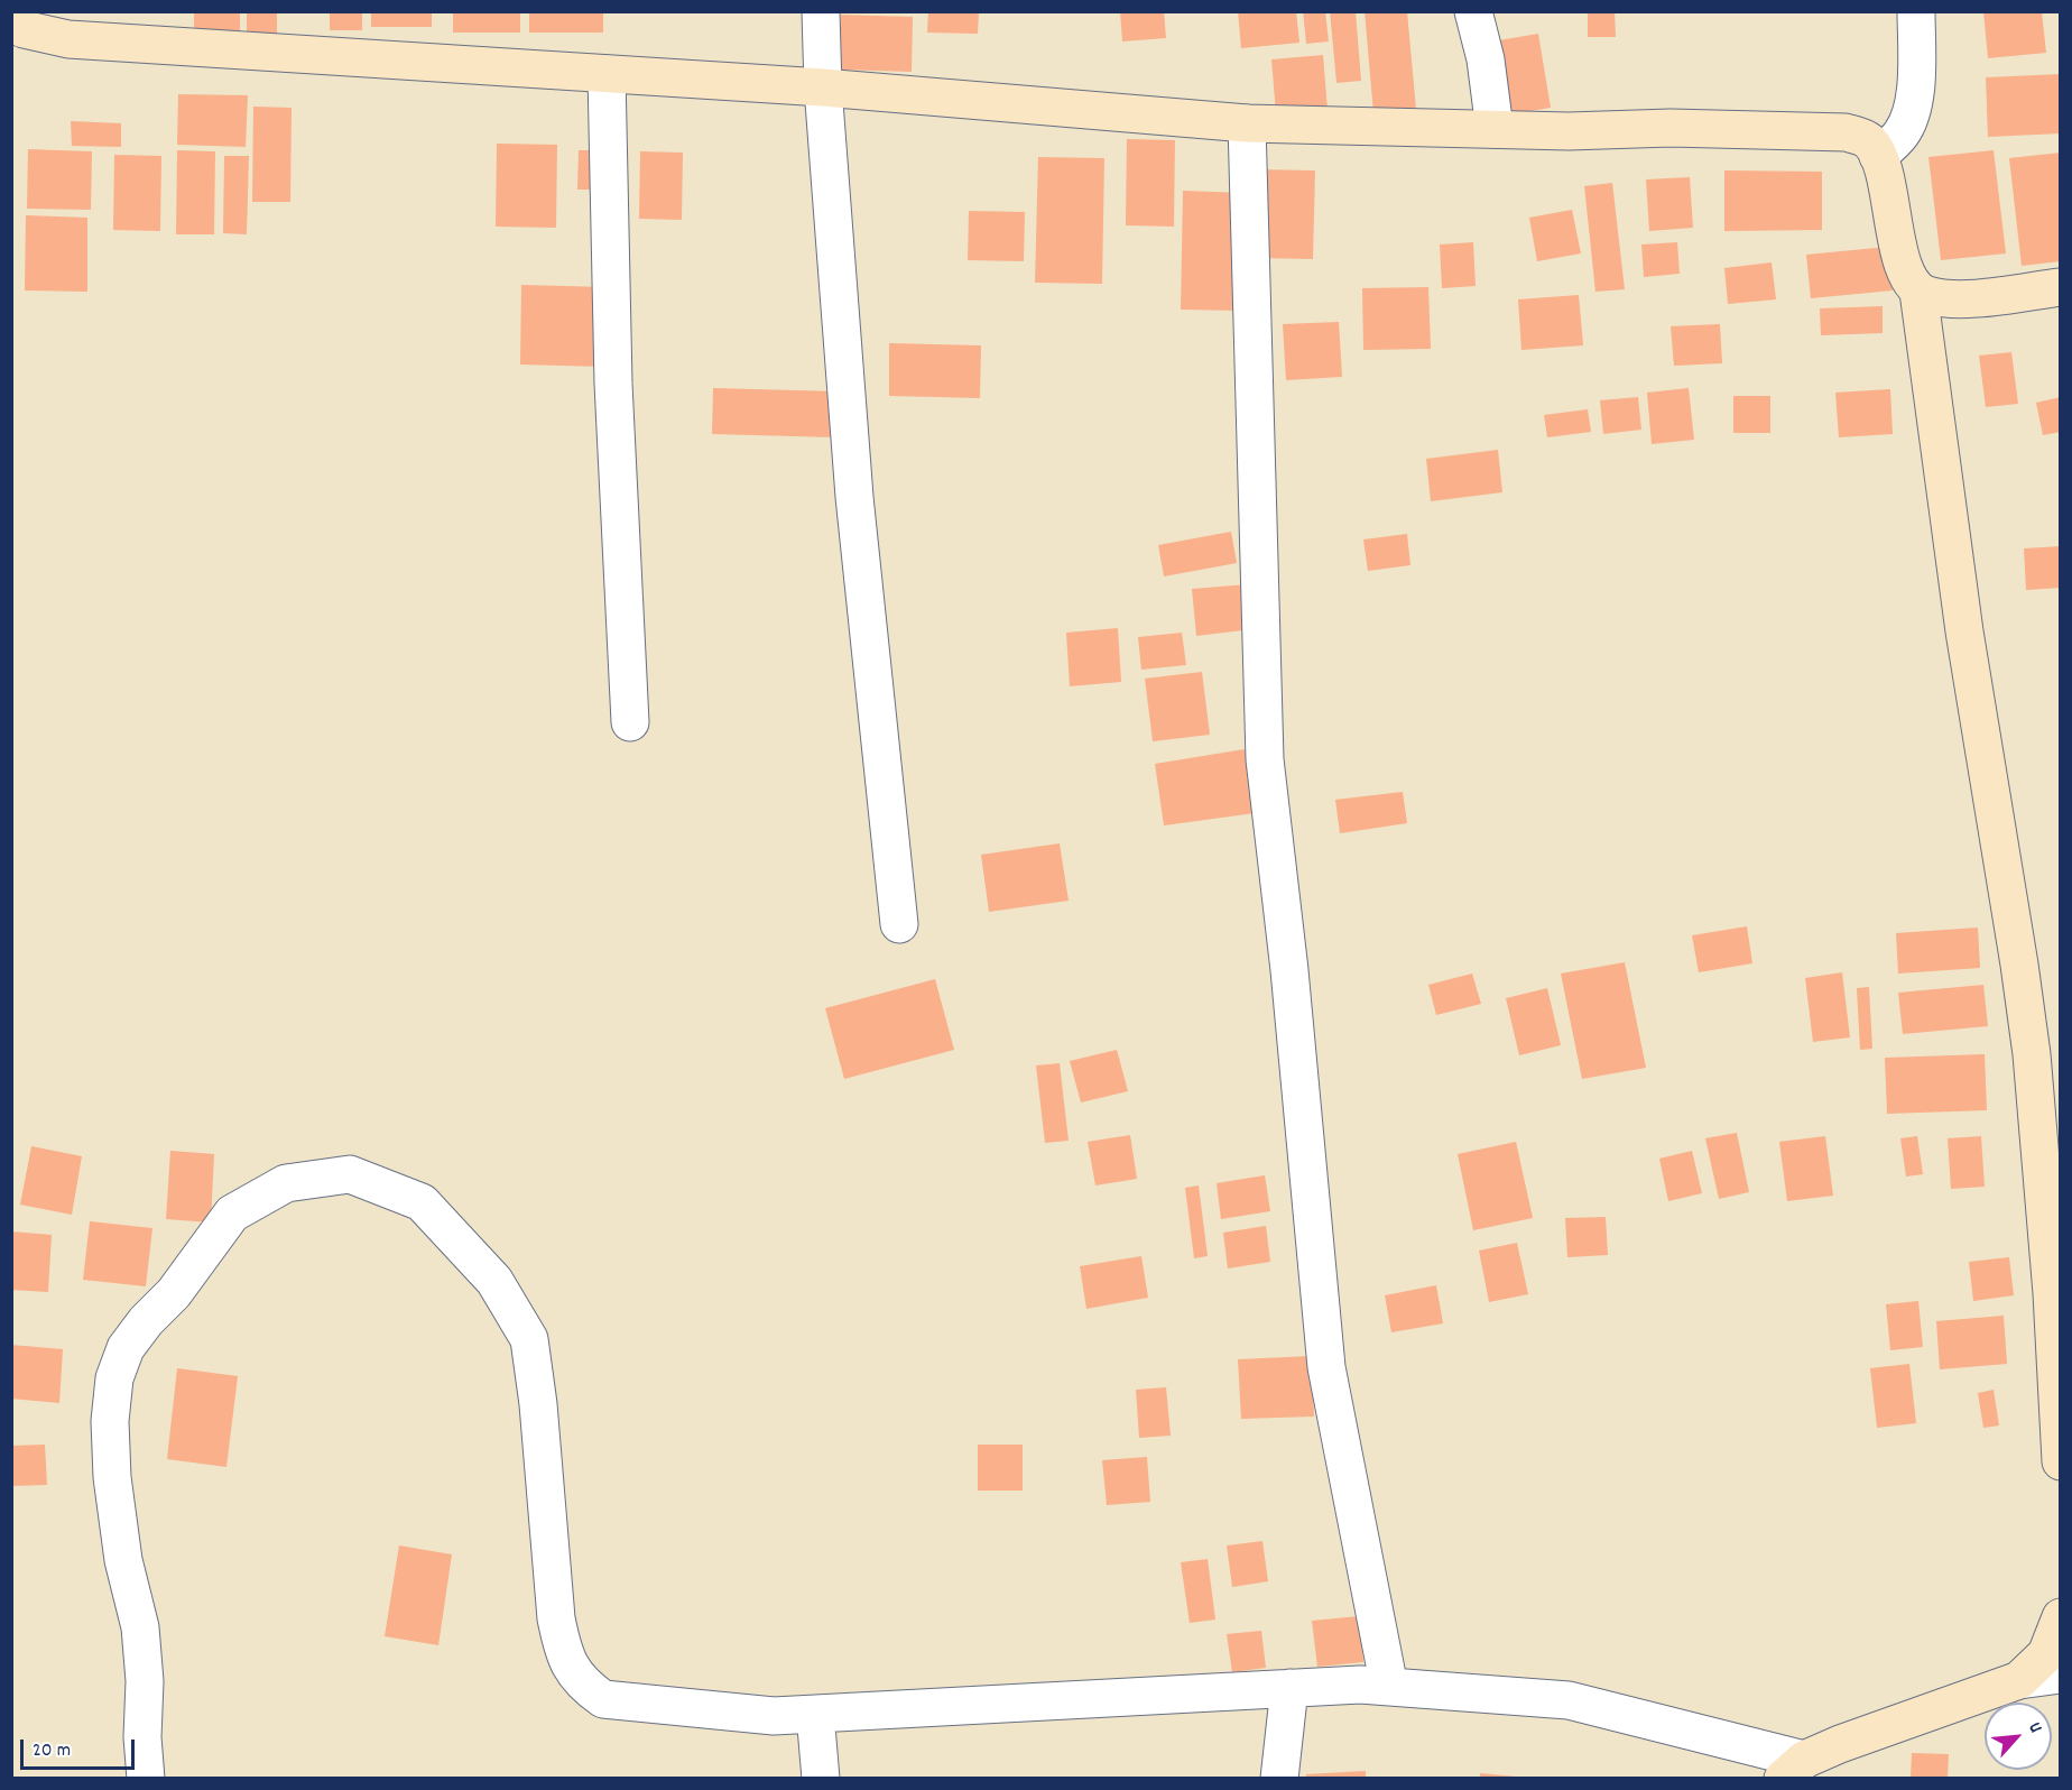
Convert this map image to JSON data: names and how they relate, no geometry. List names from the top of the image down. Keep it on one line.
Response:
{"scale_bar":"20 m","north":"top right"}
